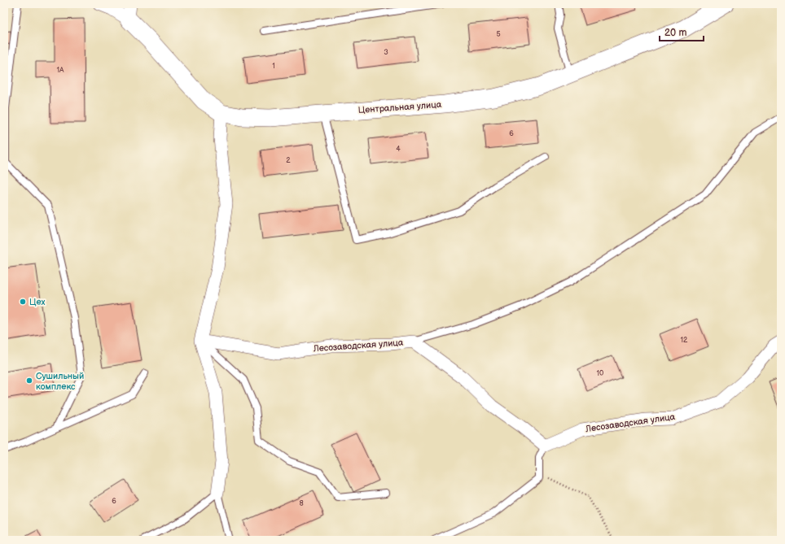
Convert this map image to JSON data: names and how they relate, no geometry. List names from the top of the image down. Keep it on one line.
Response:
{"streets":{"street":["Центральная улица","Лесозаводская улица"]},"places":["Цех","Сушильный комплекс"],"house_numbers":["5","3","1","1А","6","4","2","12","10","6","8"],"scale_bar":"20 m"}
